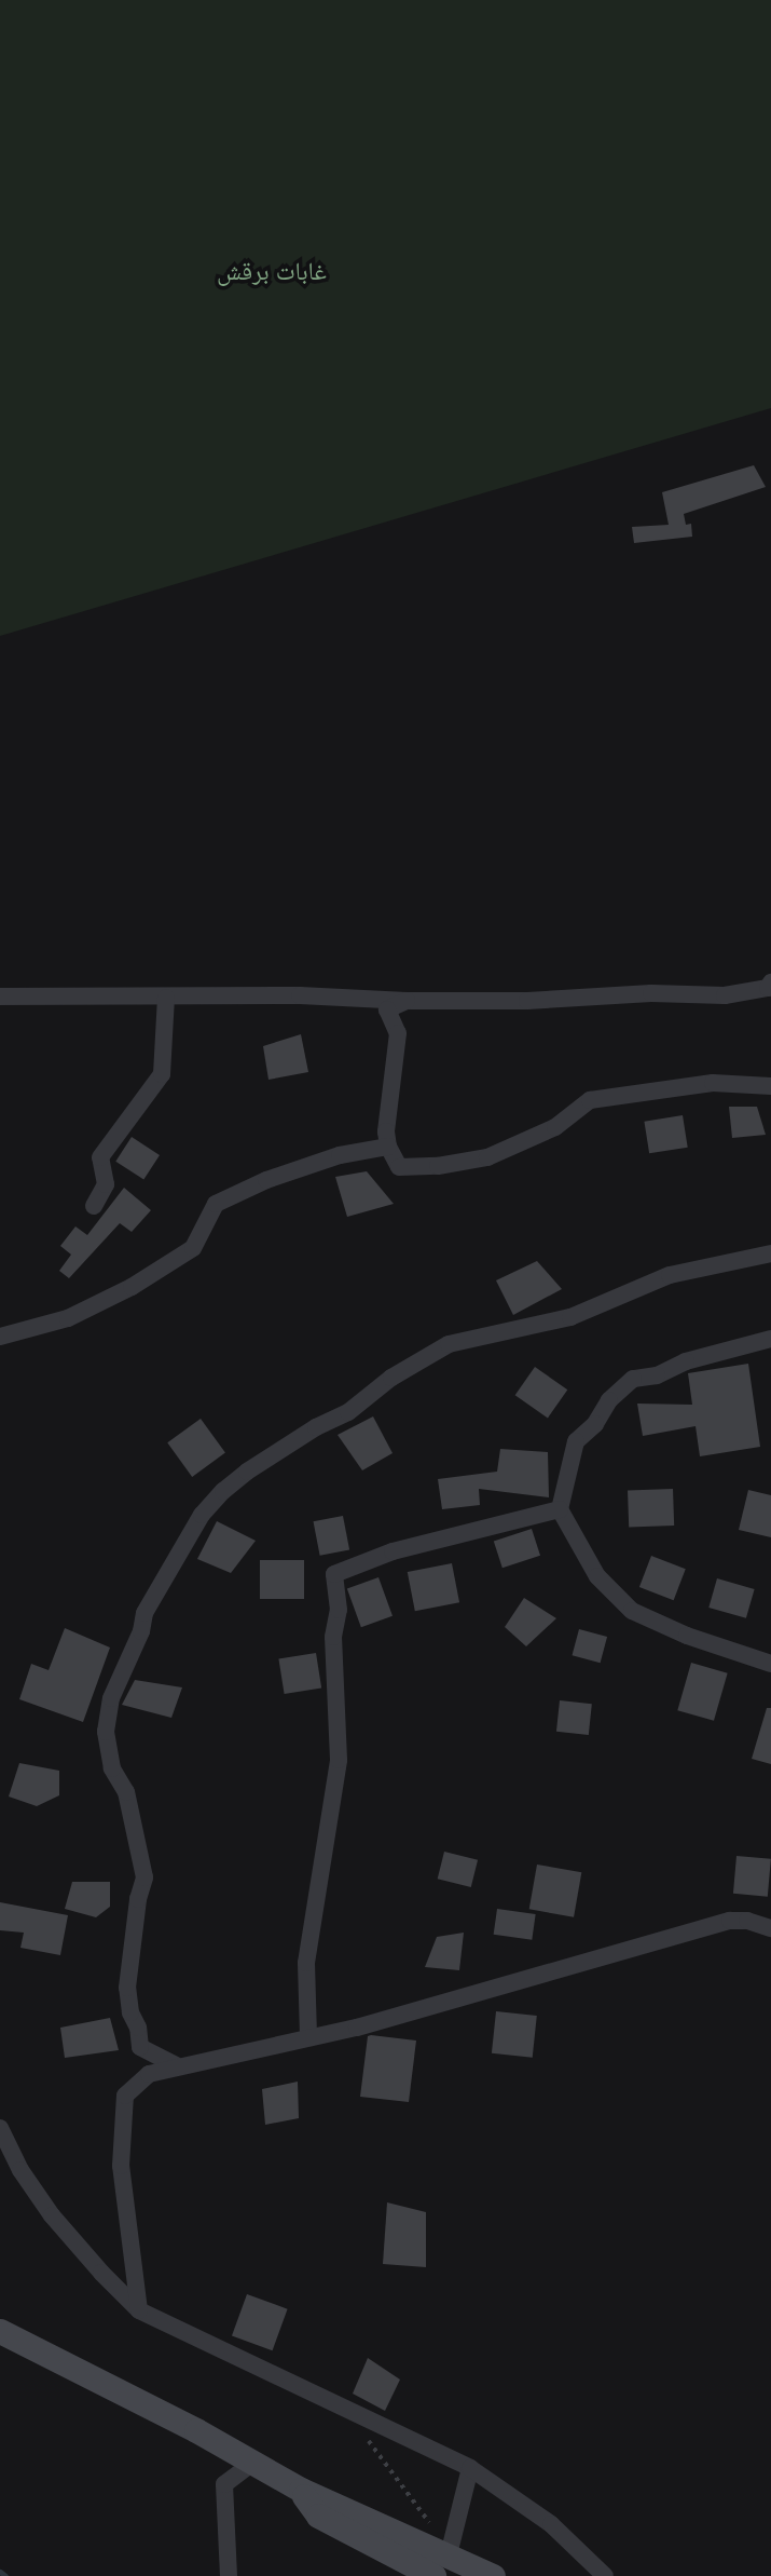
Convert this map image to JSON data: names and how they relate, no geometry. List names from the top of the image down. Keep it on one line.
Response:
{"parks":["غابات برقش"]}
